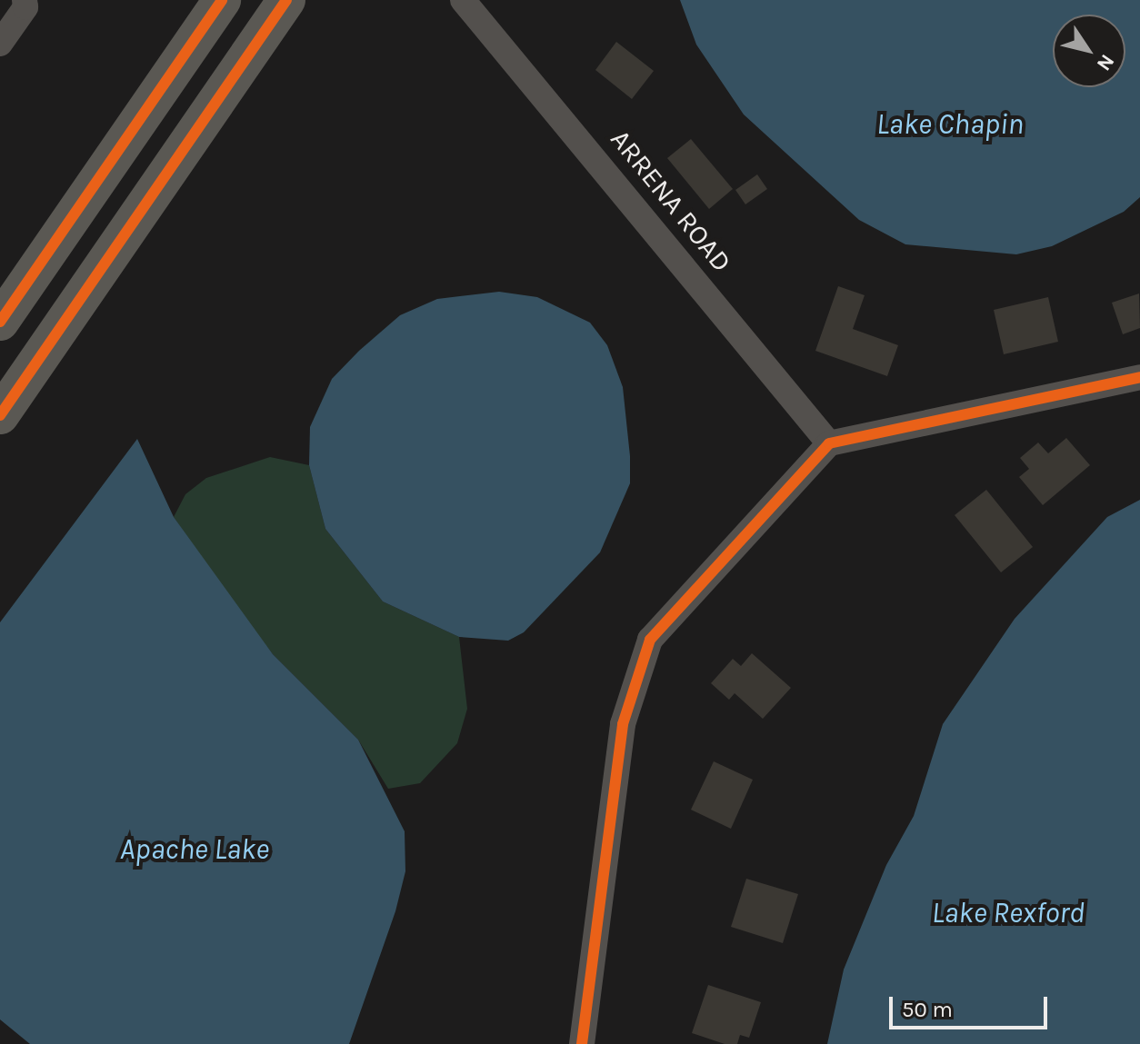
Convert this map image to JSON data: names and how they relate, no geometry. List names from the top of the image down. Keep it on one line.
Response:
{"streets":{"street":["ARRENA ROAD"]},"water":["Lake Chapin","Apache Lake","Lake Rexford"],"scale_bar":"50 m","north":"bottom right"}
